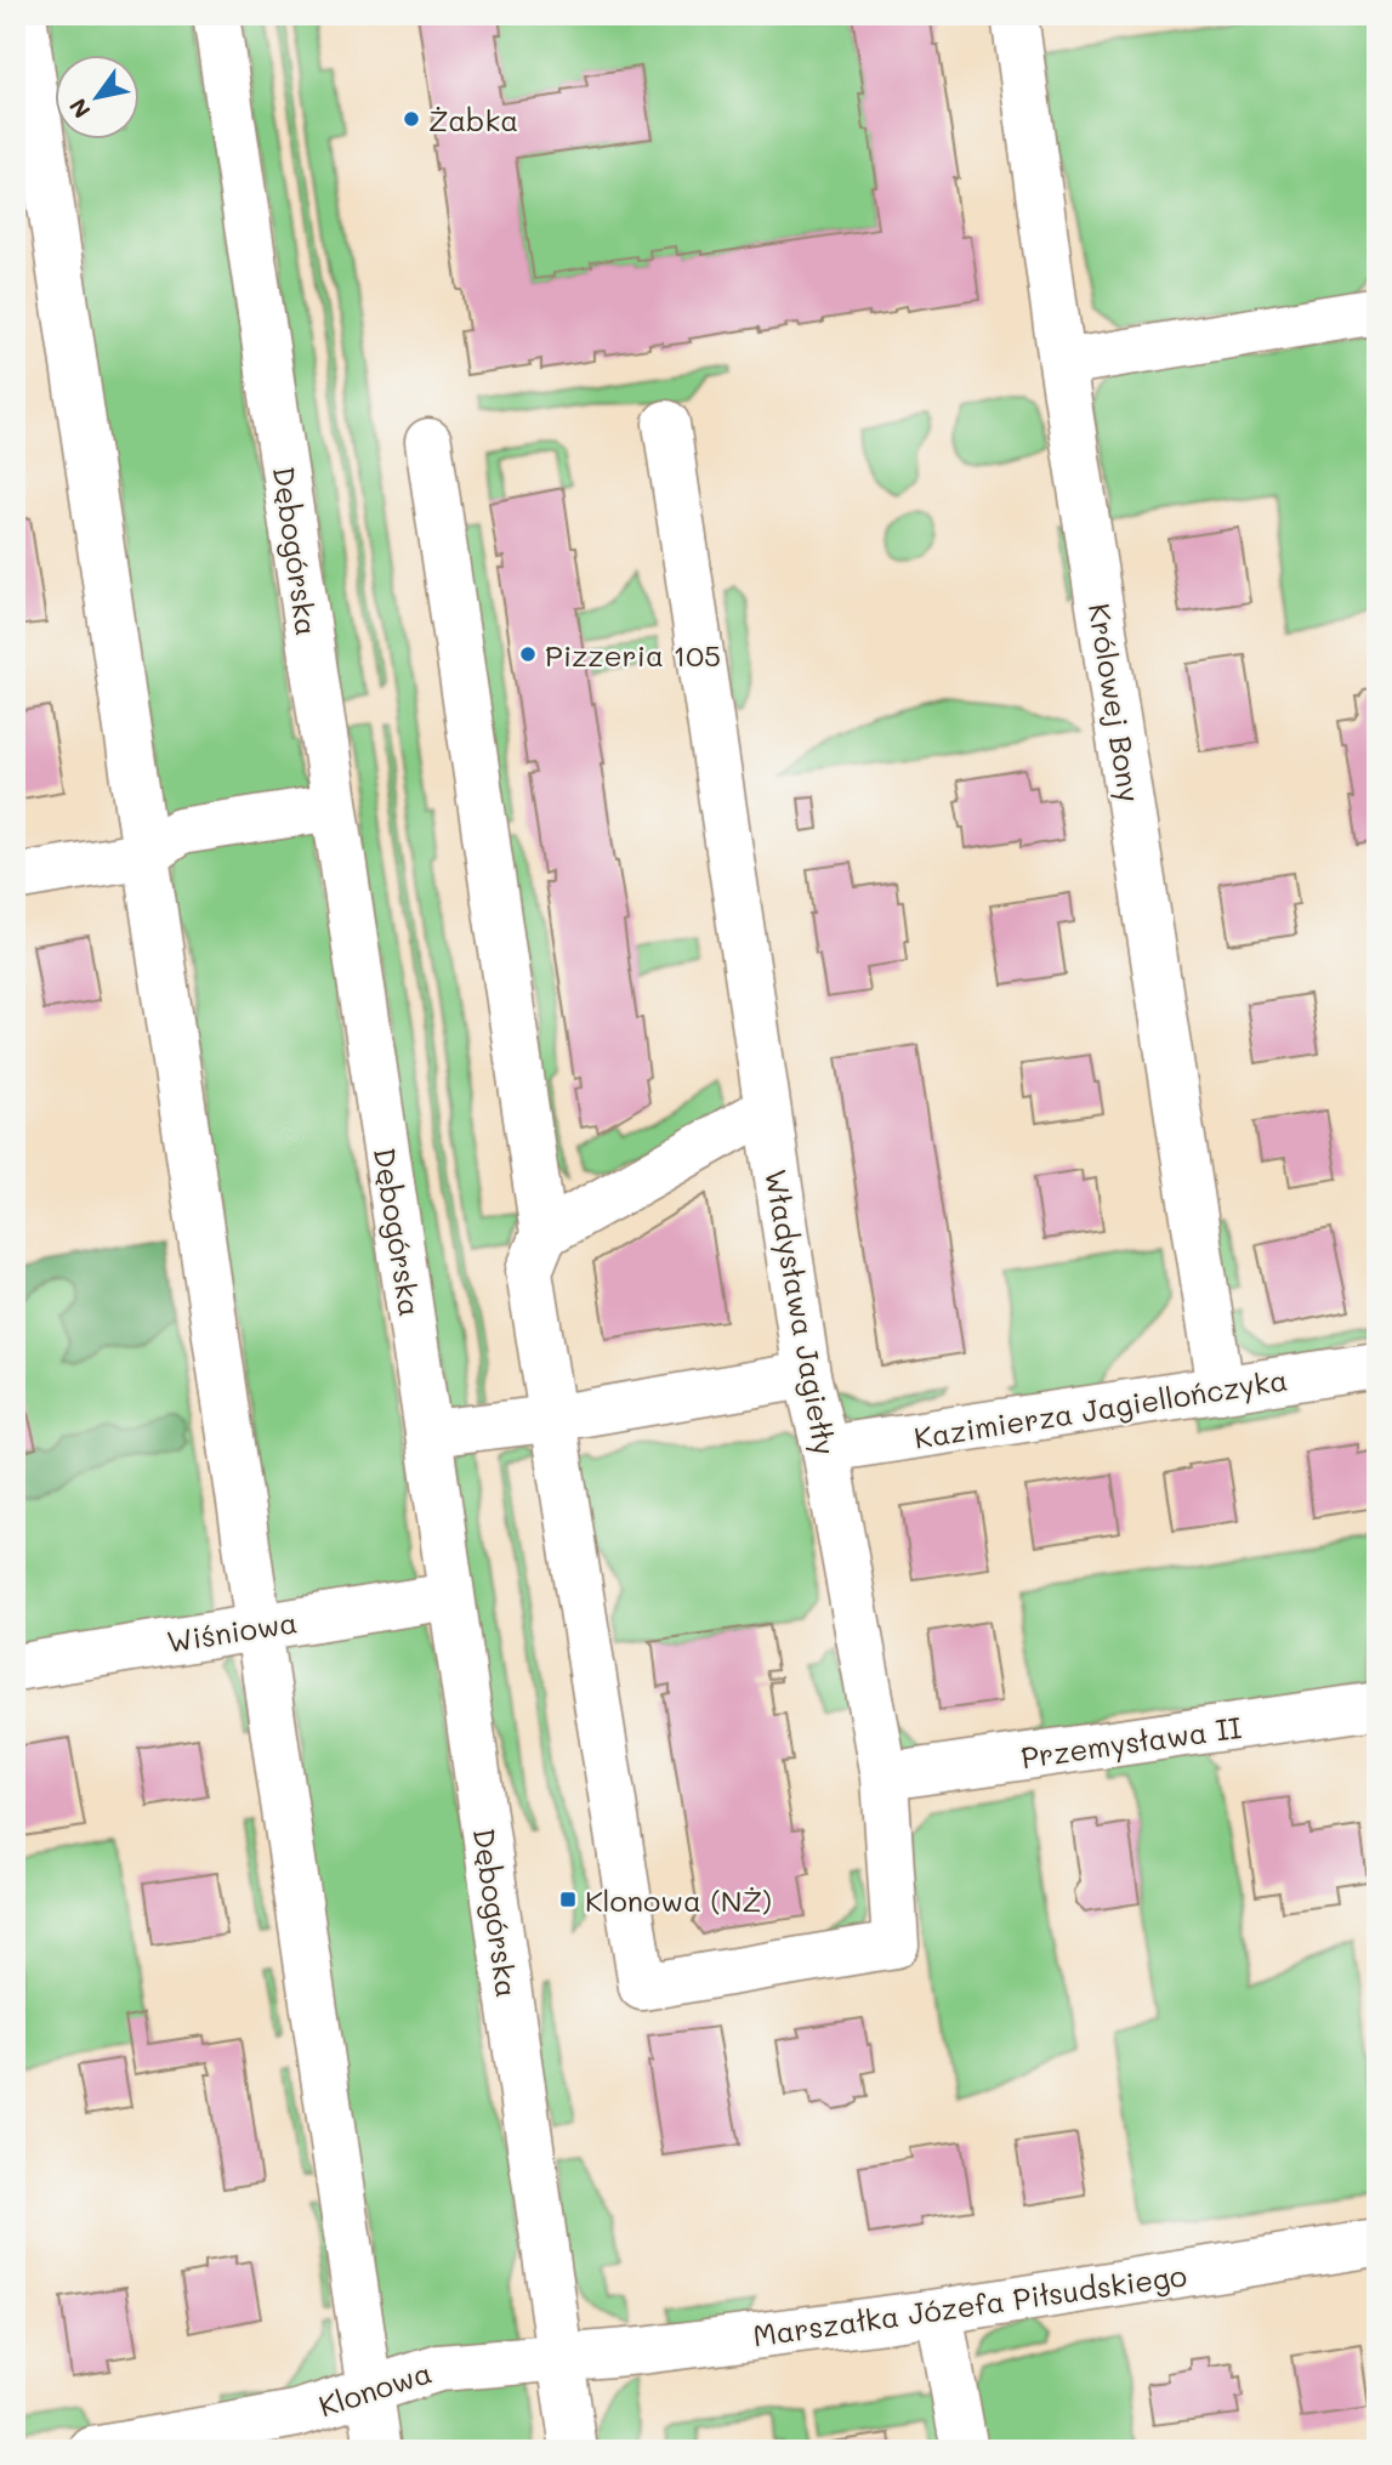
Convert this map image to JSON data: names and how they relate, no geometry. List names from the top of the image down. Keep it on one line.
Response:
{"streets":{"street":["Dębogórska","Królowej Bony","Władysława Jagiełły","Kazimierza Jagiellończyka","Wiśniowa","Przemysława II","Marszałka Józefa Piłsudskiego","Klonowa"]},"crossings":[["Dębogórska","Wiśniowa"],["Dębogórska","Marszałka Józefa Piłsudskiego"],["Dębogórska","Klonowa"],["Królowej Bony","Kazimierza Jagiellończyka"],["Władysława Jagiełły","Kazimierza Jagiellończyka"],["Władysława Jagiełły","Przemysława II"],["Marszałka Józefa Piłsudskiego","Klonowa"]],"places":{"other":["Żabka","Pizzeria 105"],"transit":["Klonowa (NŻ)"]},"north":"bottom left"}
